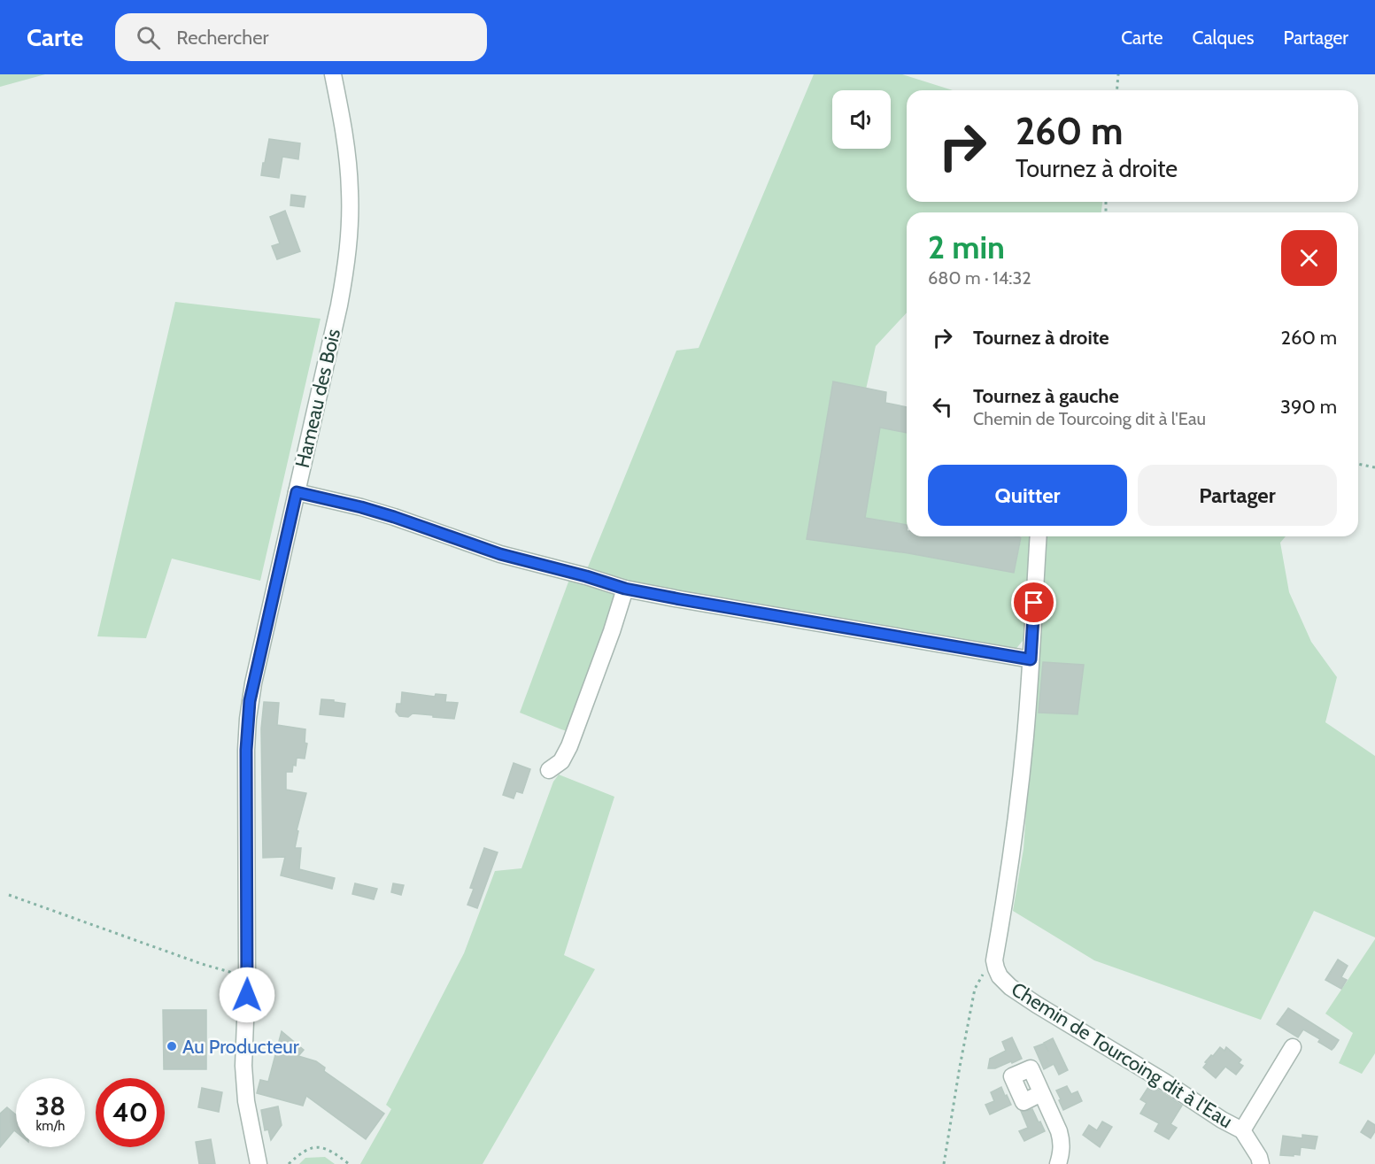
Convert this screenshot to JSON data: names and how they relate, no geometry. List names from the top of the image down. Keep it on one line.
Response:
{"streets":{"street":["Hameau des Bois","Chemin de Tourcoing dit à l'Eau"]},"places":["Au Producteur"],"page":{"header":"Carte","search":"Rechercher","nav":["Carte","Calques","Partager"],"turn":["260 m","Tournez à droite"],"heading":["2 min","680 m · 14:32"],"list":[{"name":"Tournez à droite","value":"260 m"},{"name":"Tournez à gauche","note":"Chemin de Tourcoing dit à l'Eau","value":"390 m"}],"buttons":["Quitter","Partager"],"speed":"38 km/h","limit":"40"}}
